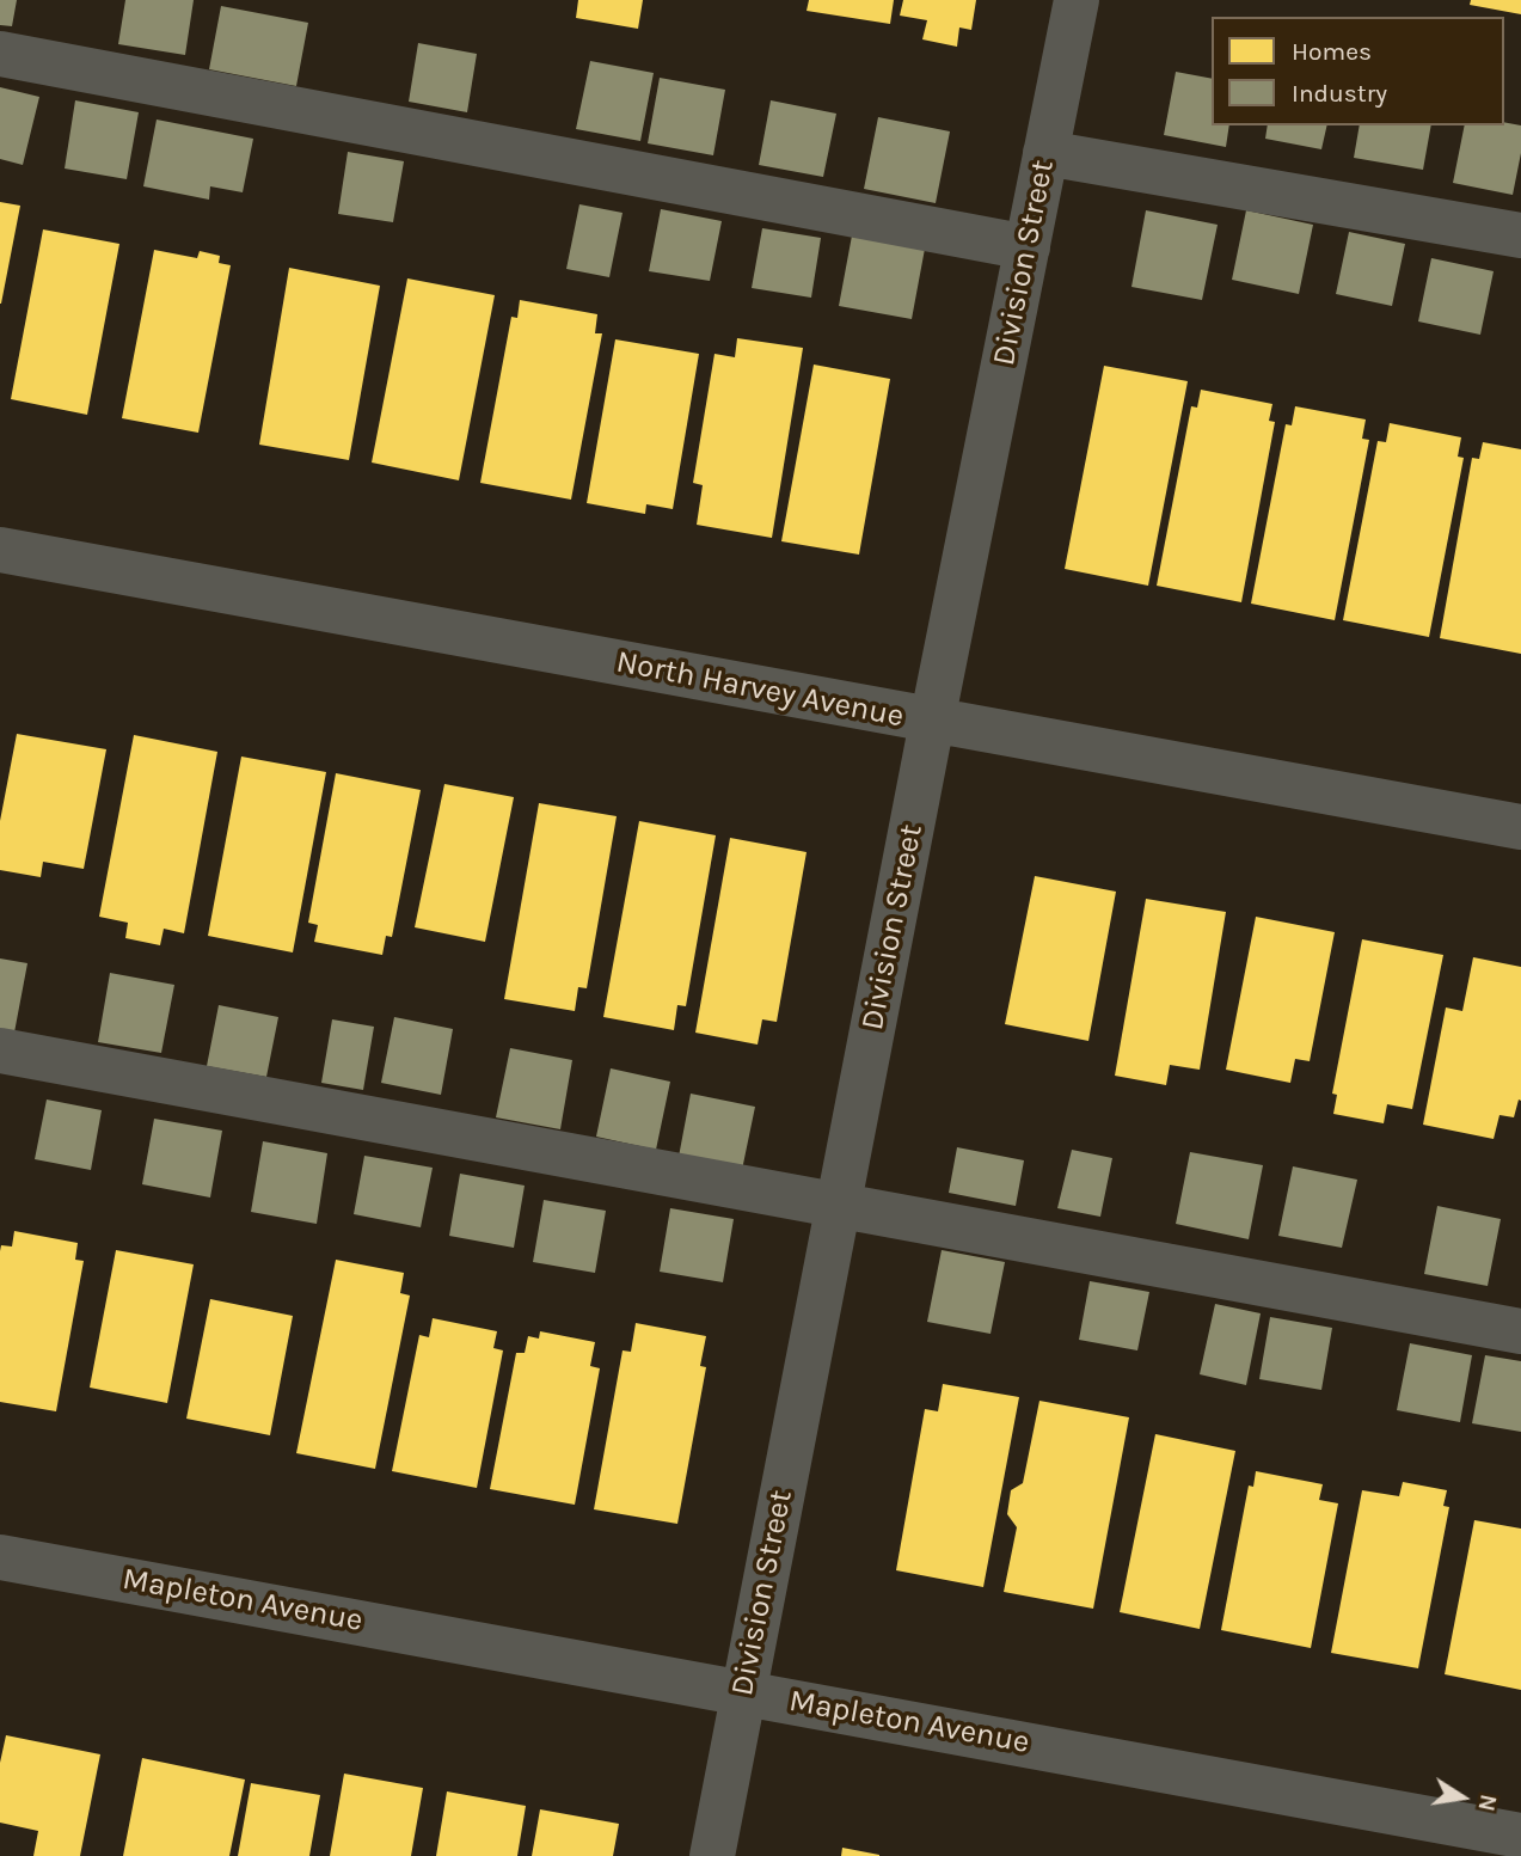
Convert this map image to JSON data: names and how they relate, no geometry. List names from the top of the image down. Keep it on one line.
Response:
{"streets":{"street":["Division Street","North Harvey Avenue","Mapleton Avenue"]},"crossings":[["Division Street","North Harvey Avenue"],["Division Street","Mapleton Avenue"]],"legend":["Homes","Industry"],"north":"right"}
